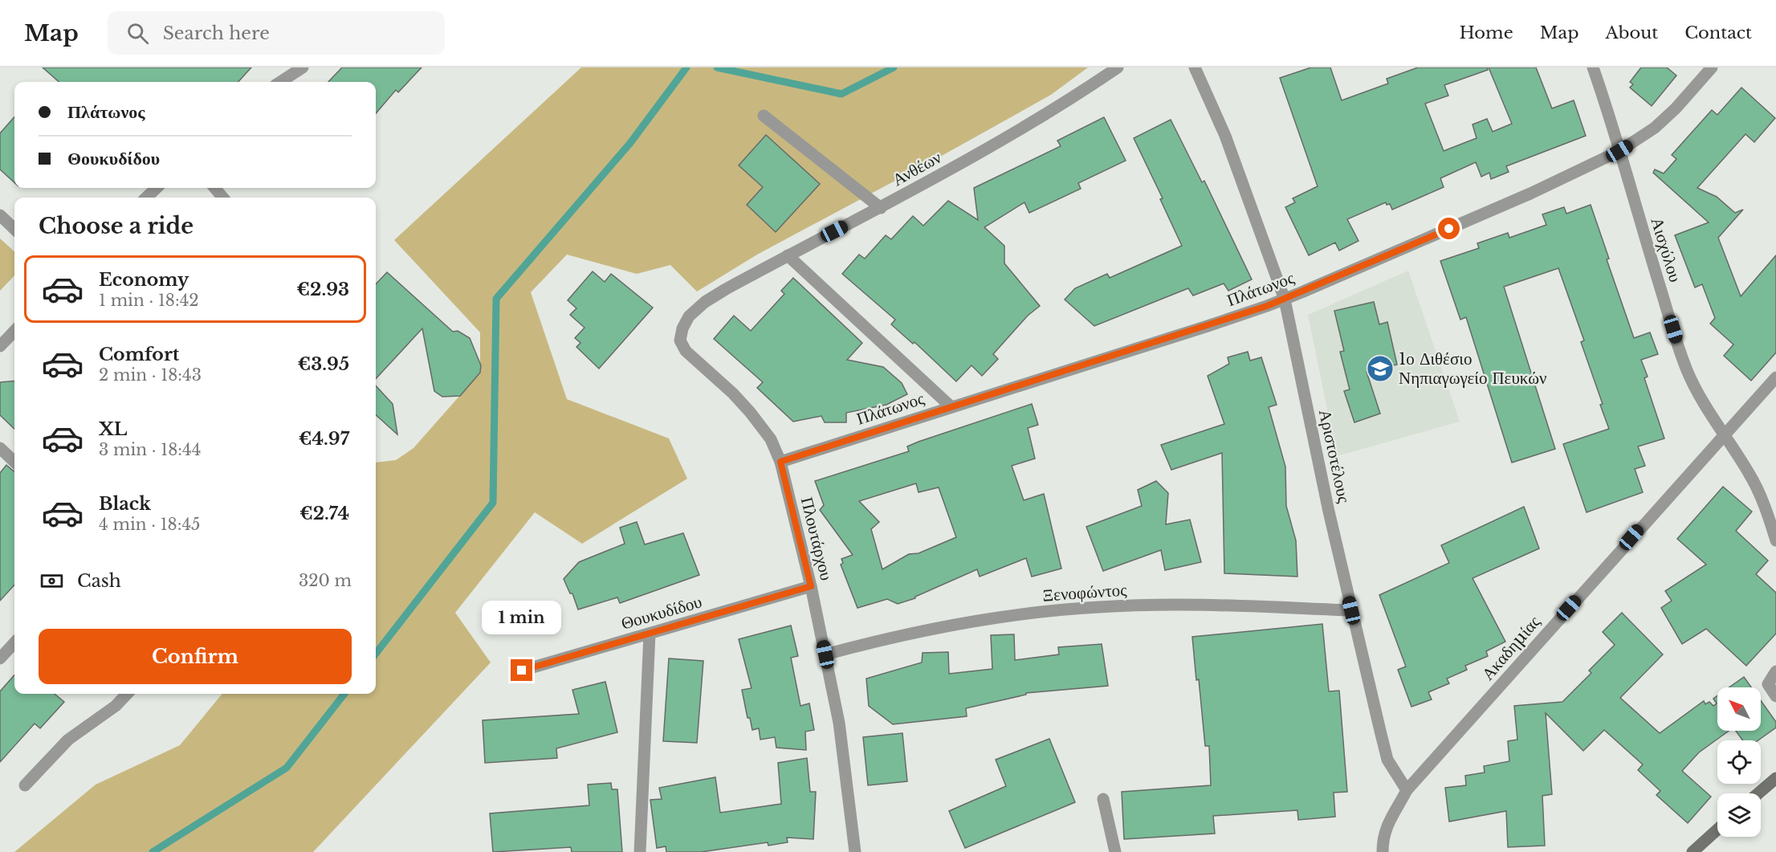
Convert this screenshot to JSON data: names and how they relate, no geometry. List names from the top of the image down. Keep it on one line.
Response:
{"streets":{"street":["Ανθέων","Αισχύλου","Πλάτωνος","Αριστοτέλους","Πλουτάρχου","Ξενοφώντος","Θουκυδίδου","Ακαδημίας"]},"crossings":[["Ανθέων","Πλουτάρχου"],["Αισχύλου","Πλάτωνος"],["Αισχύλου","Ακαδημίας"],["Πλάτωνος","Αριστοτέλους"],["Πλάτωνος","Πλουτάρχου"],["Αριστοτέλους","Ξενοφώντος"],["Αριστοτέλους","Ακαδημίας"],["Πλουτάρχου","Ξενοφώντος"],["Πλουτάρχου","Θουκυδίδου"]],"places":{"school or university":["1ο Διθέσιο Νηπιαγωγείο Πευκών"]},"north":"top left","page":{"header":"Map","search":"Search here","nav":["Home","Map","About","Contact"],"banner":["Πλάτωνος","Θουκυδίδου"],"heading":"Choose a ride","list":[{"name":"Economy","note":"1 min · 18:42","value":"€2.93"},{"name":"Comfort","note":"2 min · 18:43","value":"€3.95"},{"name":"XL","note":"3 min · 18:44","value":"€4.97"},{"name":"Black","note":"4 min · 18:45","value":"€2.74"}],"pay":["Cash","320 m"],"bubble":"1 min","buttons":"Confirm"}}
